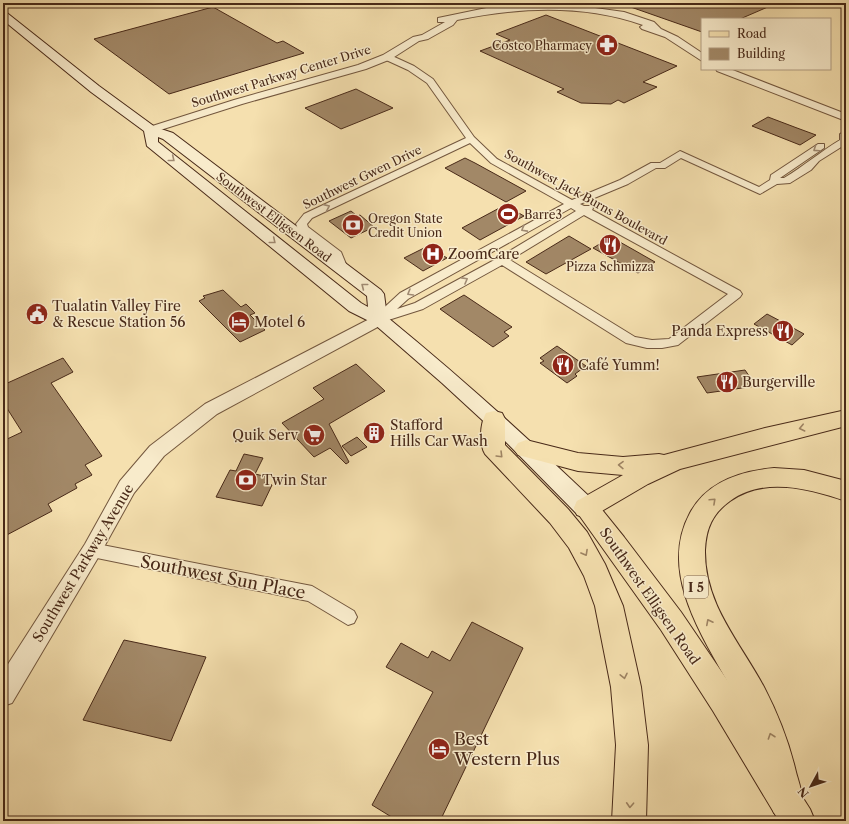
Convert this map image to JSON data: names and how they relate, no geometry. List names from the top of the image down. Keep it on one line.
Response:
{"streets":{"main road":["Southwest Elligsen Road","I 5"],"street":["Southwest Parkway Center Drive","Southwest Gwen Drive","Southwest Jack Burns Boulevard","Southwest Parkway Avenue","Southwest Sun Place"]},"crossings":[["Southwest Parkway Center Drive","Southwest Jack Burns Boulevard"],["Southwest Parkway Center Drive","Southwest Elligsen Road"],["Southwest Gwen Drive","Southwest Jack Burns Boulevard"],["Southwest Gwen Drive","Southwest Elligsen Road"],["Southwest Elligsen Road","Southwest Parkway Avenue"],["Southwest Elligsen Road","I 5"],["Southwest Parkway Avenue","Southwest Sun Place"]],"places":{"pharmacy":["Costco Pharmacy"],"sports":["Barre3"],"bank":["Oregon State Credit Union","Twin Star"],"restaurant":["Pizza Schmizza","Panda Express","Café Yumm!","Burgerville"],"hospital":["ZoomCare"],"public building":["Tualatin Valley Fire & Rescue Station 56"],"hotel":["Motel 6","Best Western Plus"],"building":["Stafford Hills Car Wash"],"supermarket":["Quik Serv"]},"legend":["Road","Building"],"north":"bottom left"}
